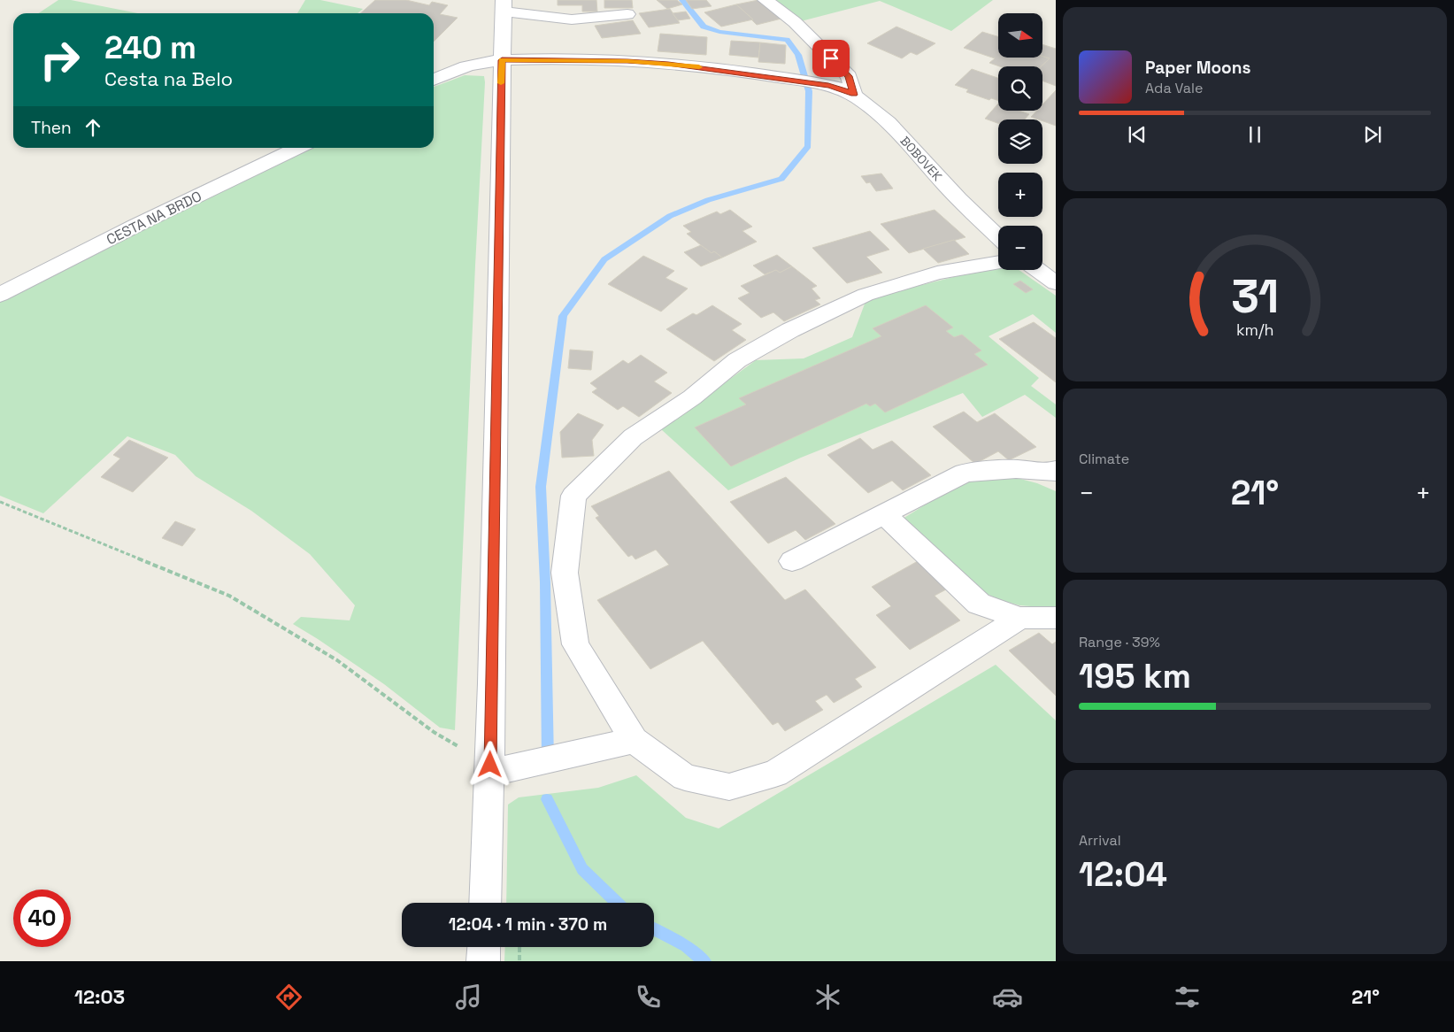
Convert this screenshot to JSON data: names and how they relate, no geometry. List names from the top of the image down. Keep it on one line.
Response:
{"streets":{"street":["BOBOVEK","CESTA NA BRDO"]},"north":"right","page":{"map_buttons":["+","−"],"turn":["240 m","Cesta na Belo"],"song":["Paper Moons","Ada Vale"],"then":"Then","tile":["Climate",["Range · 39%","195 km"],["Arrival","12:04"]],"heat":["−","21°","+"],"limit":"40","trip":"12:04 · 1 min · 370 m","tabs":["12:03","21°"],"gauge":["31","km/h"]}}
